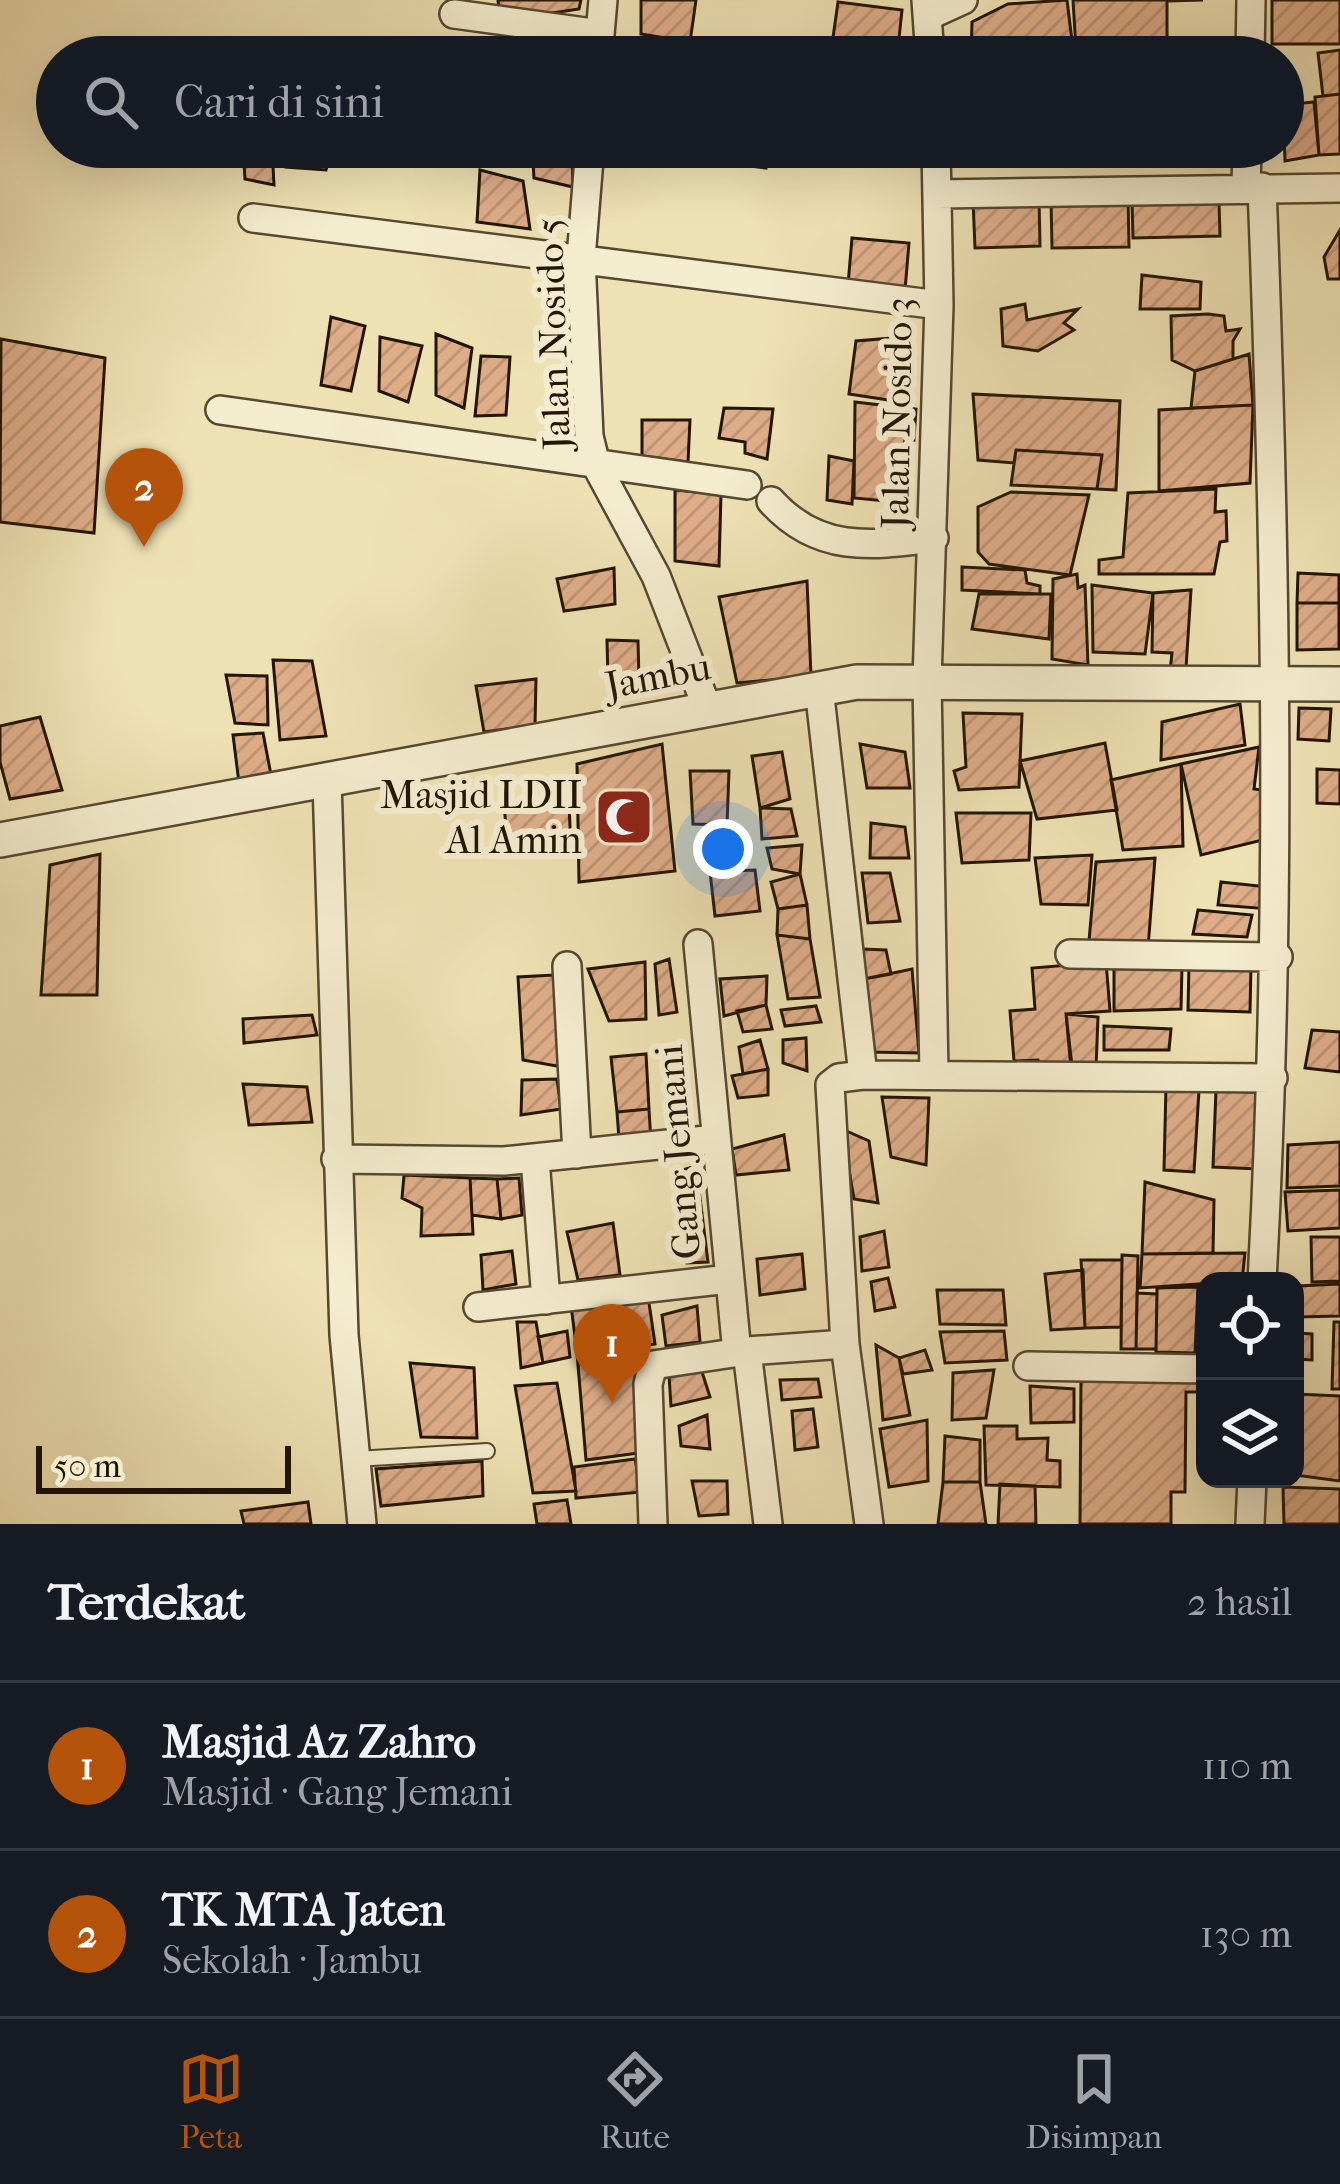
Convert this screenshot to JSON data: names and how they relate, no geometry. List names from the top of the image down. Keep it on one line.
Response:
{"streets":{"street":["Jalan Nosido 5","Jalan Nosido 3","Jambu","Gang Jemani"]},"crossings":[["Jalan Nosido 5","Jambu"],["Jalan Nosido 3","Jambu"]],"places":{"mosque":["Masjid LDII Al Amin"]},"scale_bar":"50 m","page":{"search":"Cari di sini","pins":["2","1"],"scale":"50 m","heading":["Terdekat","2 hasil"],"list":[{"mark":"1","name":"Masjid Az Zahro","note":"Masjid · Gang Jemani","value":"110 m"},{"mark":"2","name":"TK MTA Jaten","note":"Sekolah · Jambu","value":"130 m"}],"nav":["Peta","Rute","Disimpan"]}}
